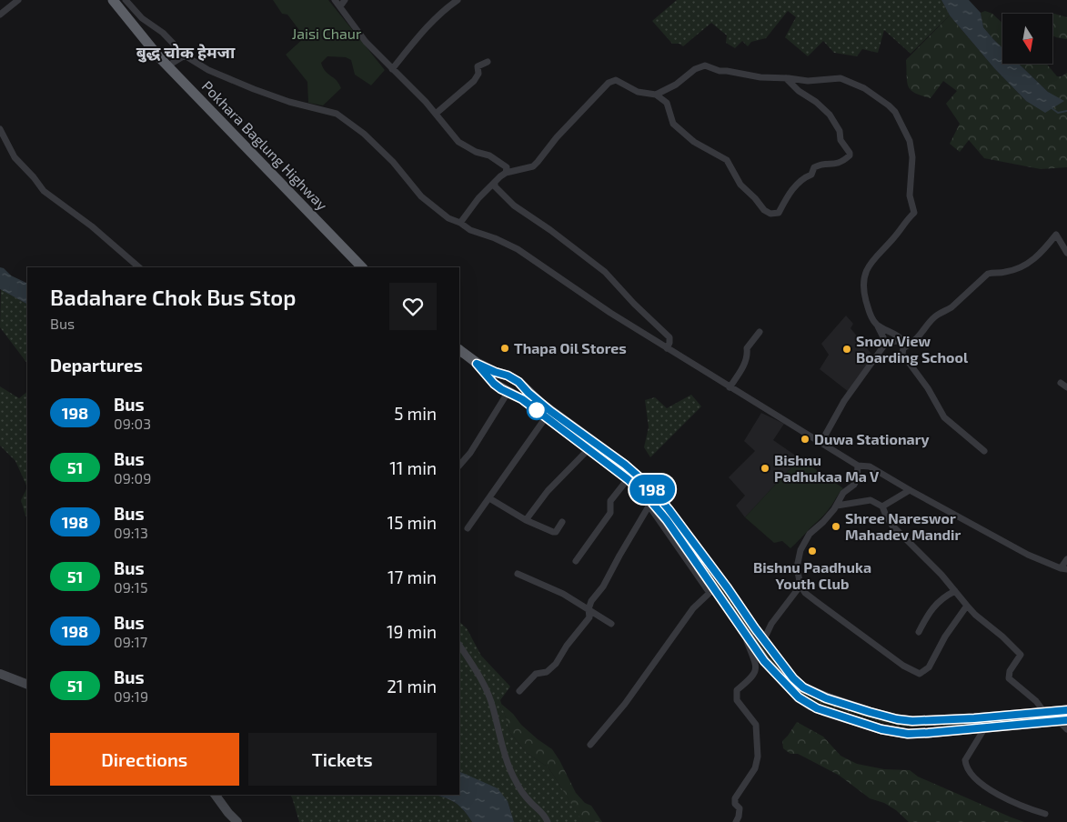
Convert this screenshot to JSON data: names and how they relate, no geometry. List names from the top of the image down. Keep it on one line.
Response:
{"streets":{"highway":["Pokhara Baglung Highway"]},"districts":["बुद्ध चोक हेमजा"],"parks":["Jaisi Chaur"],"places":["Thapa Oil Stores","Snow View Boarding School","Duwa Stationary","Bishnu Padhukaa Ma V","Shree Nareswor Mahadev Mandir","Bishnu Paadhuka Youth Club"],"lines":["bus line 198"],"north":"bottom","page":{"on_map":"198","heading":[["Badahare Chok Bus Stop","Bus"],"Departures"],"list":[{"mark":"198","name":"Bus","note":"09:03","value":"5 min"},{"mark":"51","name":"Bus","note":"09:09","value":"11 min"},{"mark":"198","name":"Bus","note":"09:13","value":"15 min"},{"mark":"51","name":"Bus","note":"09:15","value":"17 min"},{"mark":"198","name":"Bus","note":"09:17","value":"19 min"},{"mark":"51","name":"Bus","note":"09:19","value":"21 min"}],"buttons":["Directions","Tickets"]}}
